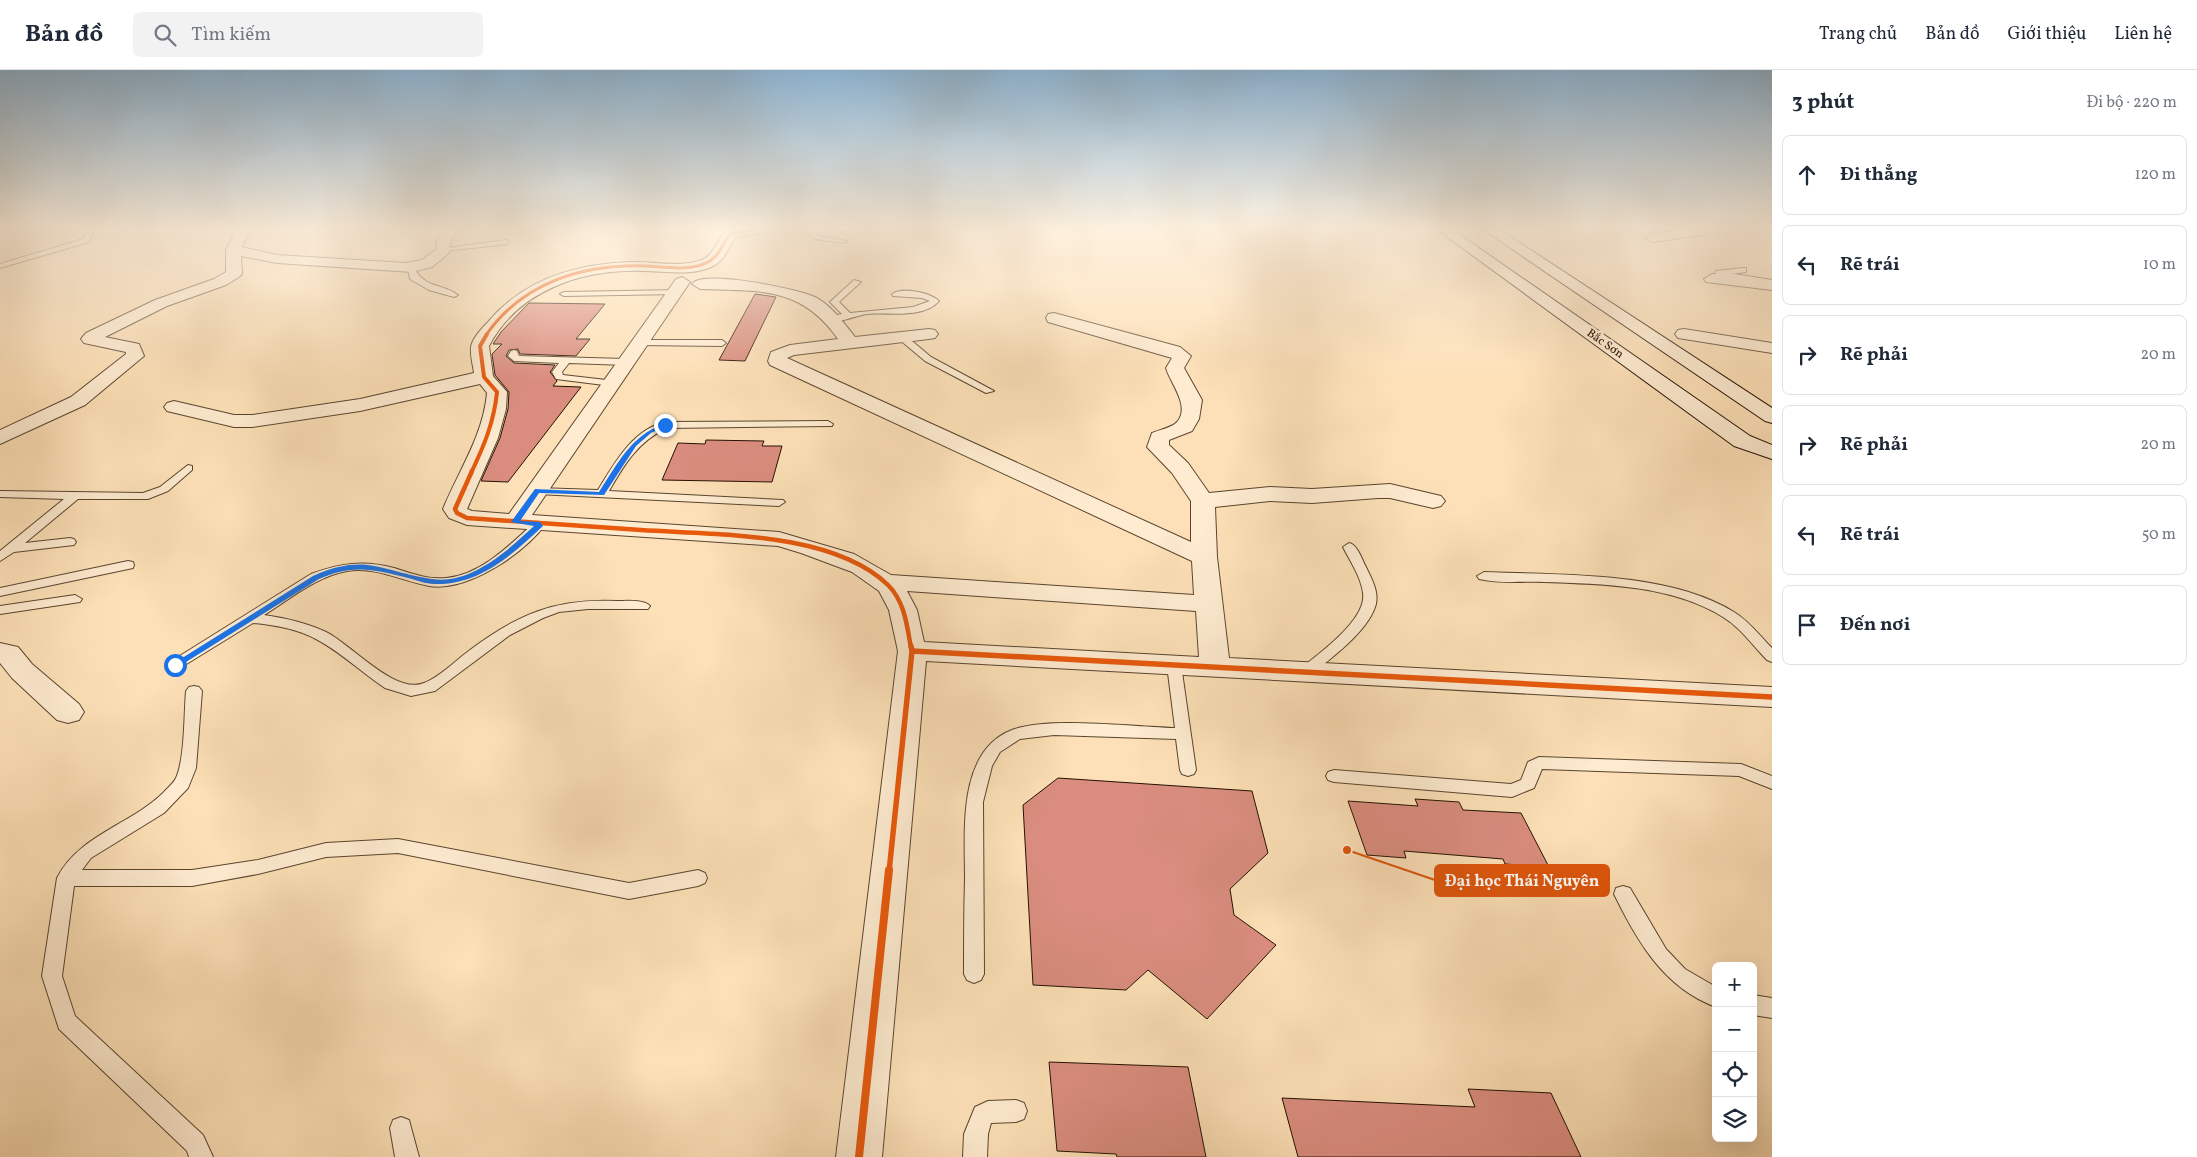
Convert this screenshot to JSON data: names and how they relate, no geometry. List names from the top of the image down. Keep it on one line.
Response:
{"streets":{"street":["Bắc Sơn"]},"places":["Đại học Thái Nguyên"],"page":{"header":"Bản đồ","search":"Tìm kiếm","nav":["Trang chủ","Bản đồ","Giới thiệu","Liên hệ"],"heading":["3 phút","Đi bộ · 220 m"],"list":[["Đi thẳng","120 m"],["Rẽ trái","10 m"],["Rẽ phải","20 m"],["Rẽ phải","20 m"],["Rẽ trái","50 m"],"Đến nơi"],"map_buttons":["+","−"]}}
